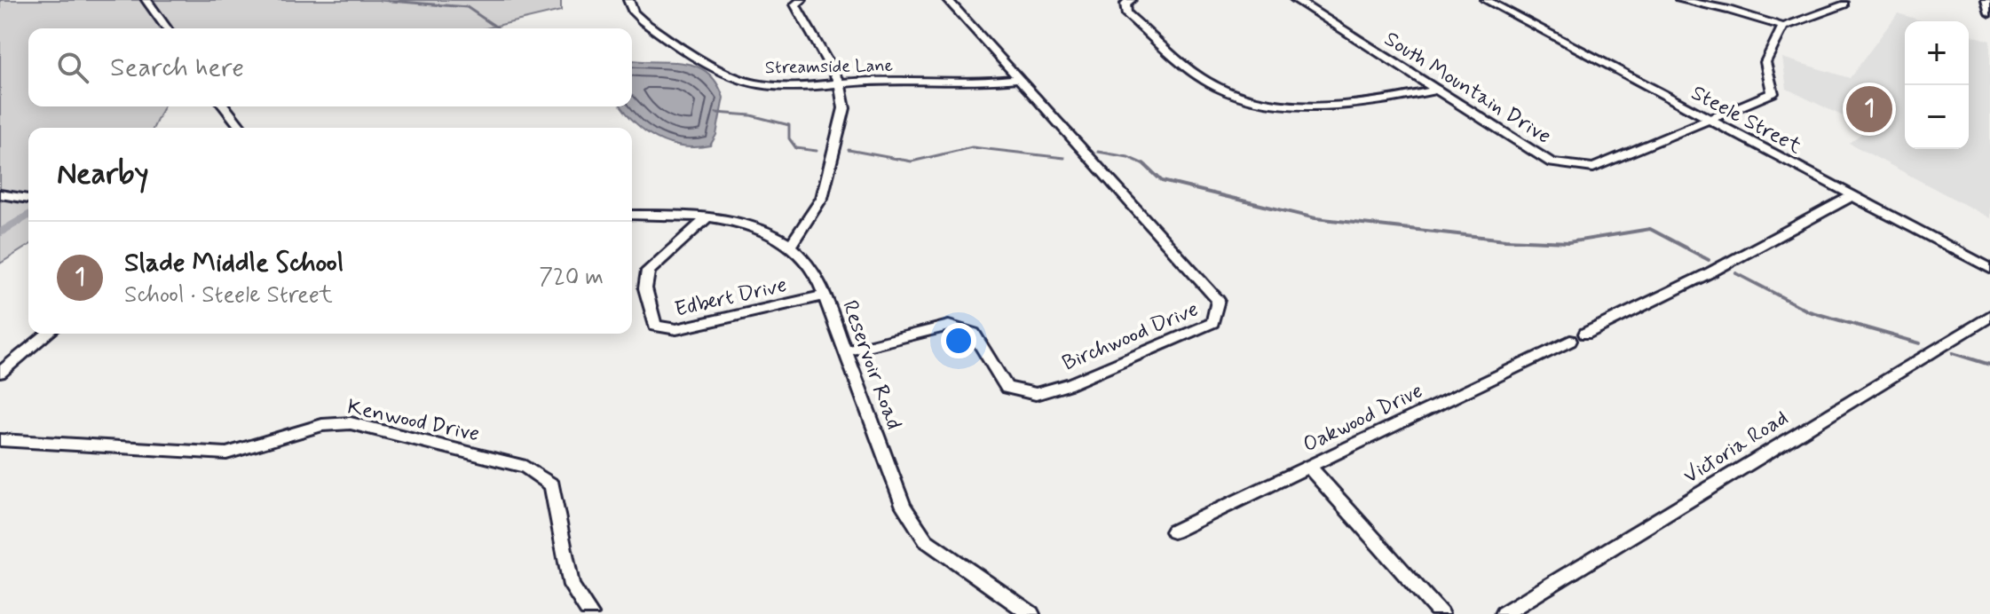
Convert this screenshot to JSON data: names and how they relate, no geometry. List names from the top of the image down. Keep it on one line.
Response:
{"streets":{"street":["Streamside Lane","South Mountain Drive","Steele Street","Edbert Drive","Birchwood Drive","Reservoir Road","Oakwood Drive","Kenwood Drive","Victoria Road"]},"crossings":[["Streamside Lane","Birchwood Drive"],["South Mountain Drive","Steele Street"],["Edbert Drive","Reservoir Road"],["Birchwood Drive","Reservoir Road"]],"page":{"map_buttons":["+","−"],"search":"Search here","pins":"1","heading":"Nearby","list":[{"mark":"1","name":"Slade Middle School","note":"School · Steele Street","value":"720 m"}]}}
